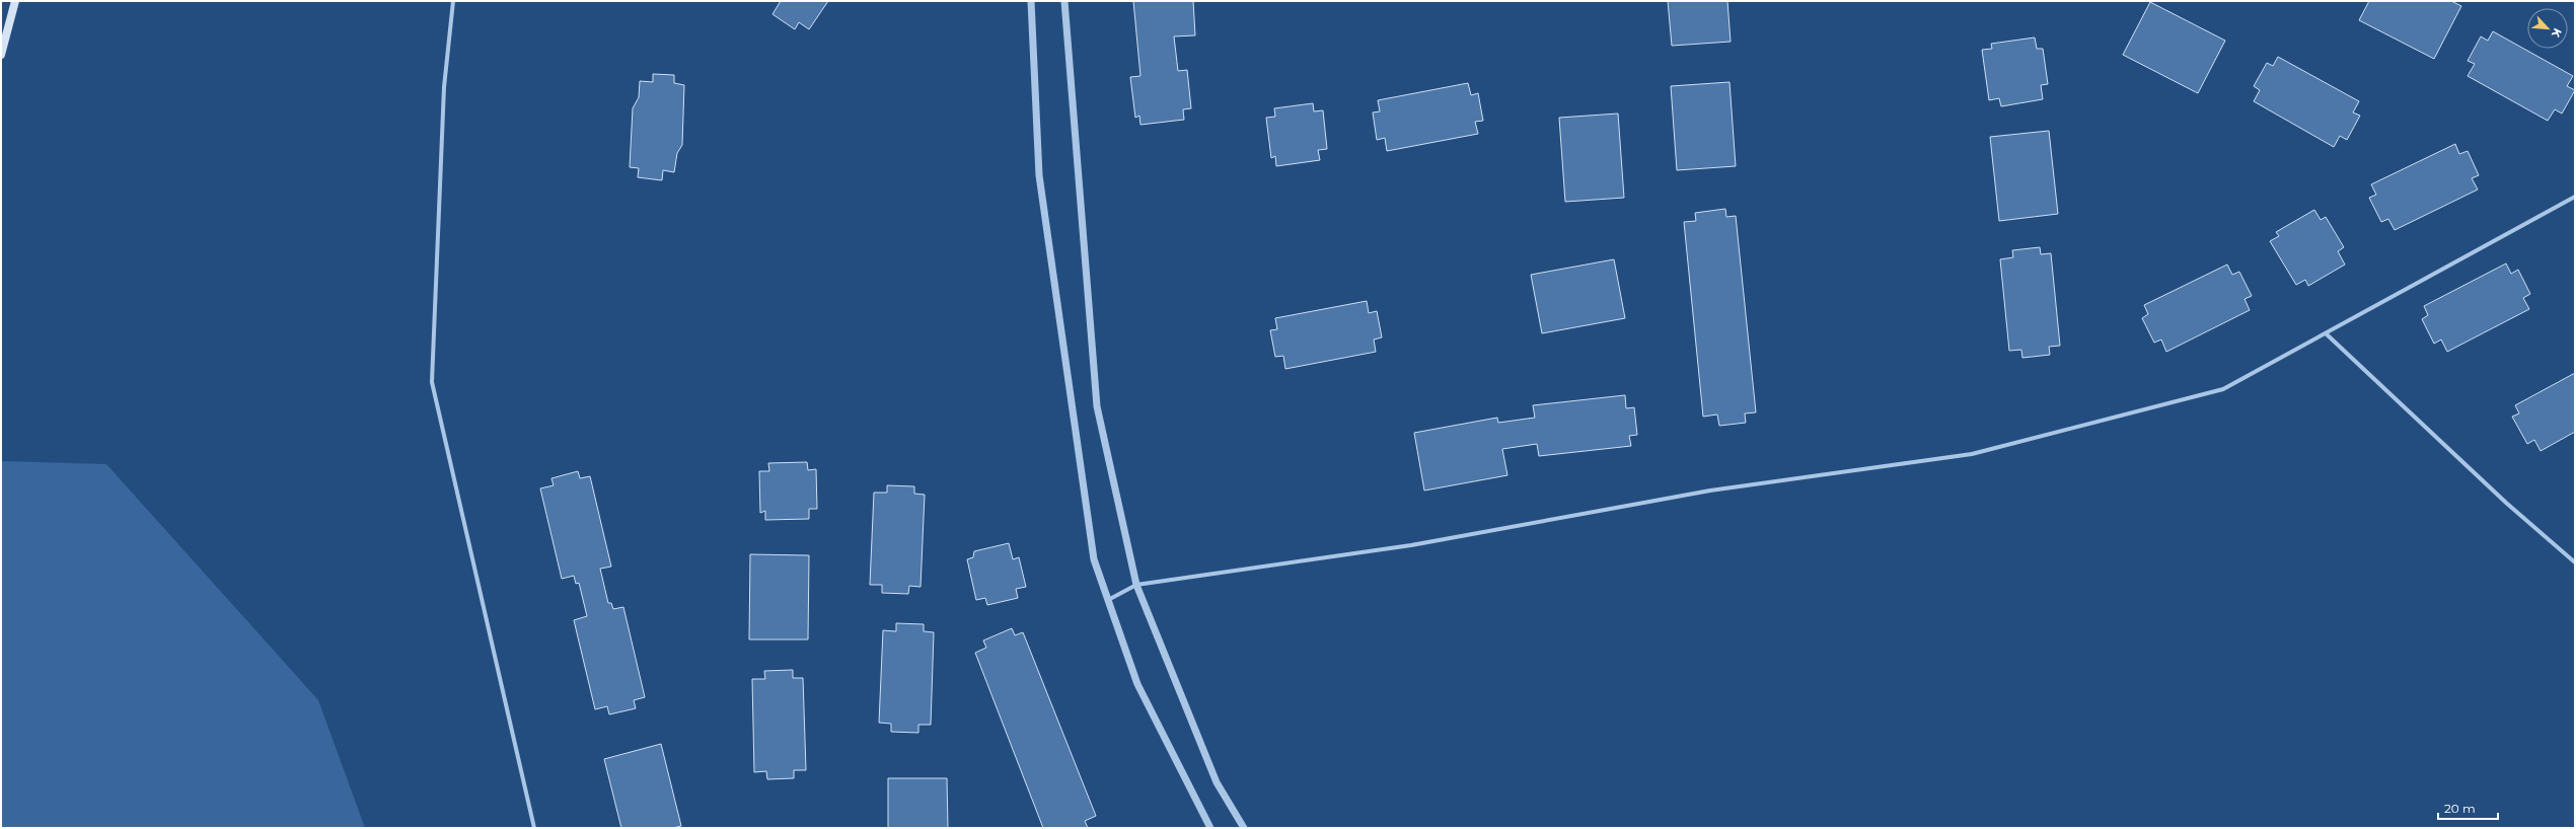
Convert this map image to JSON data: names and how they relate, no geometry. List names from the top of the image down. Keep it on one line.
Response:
{"scale_bar":"20 m","north":"bottom right"}
